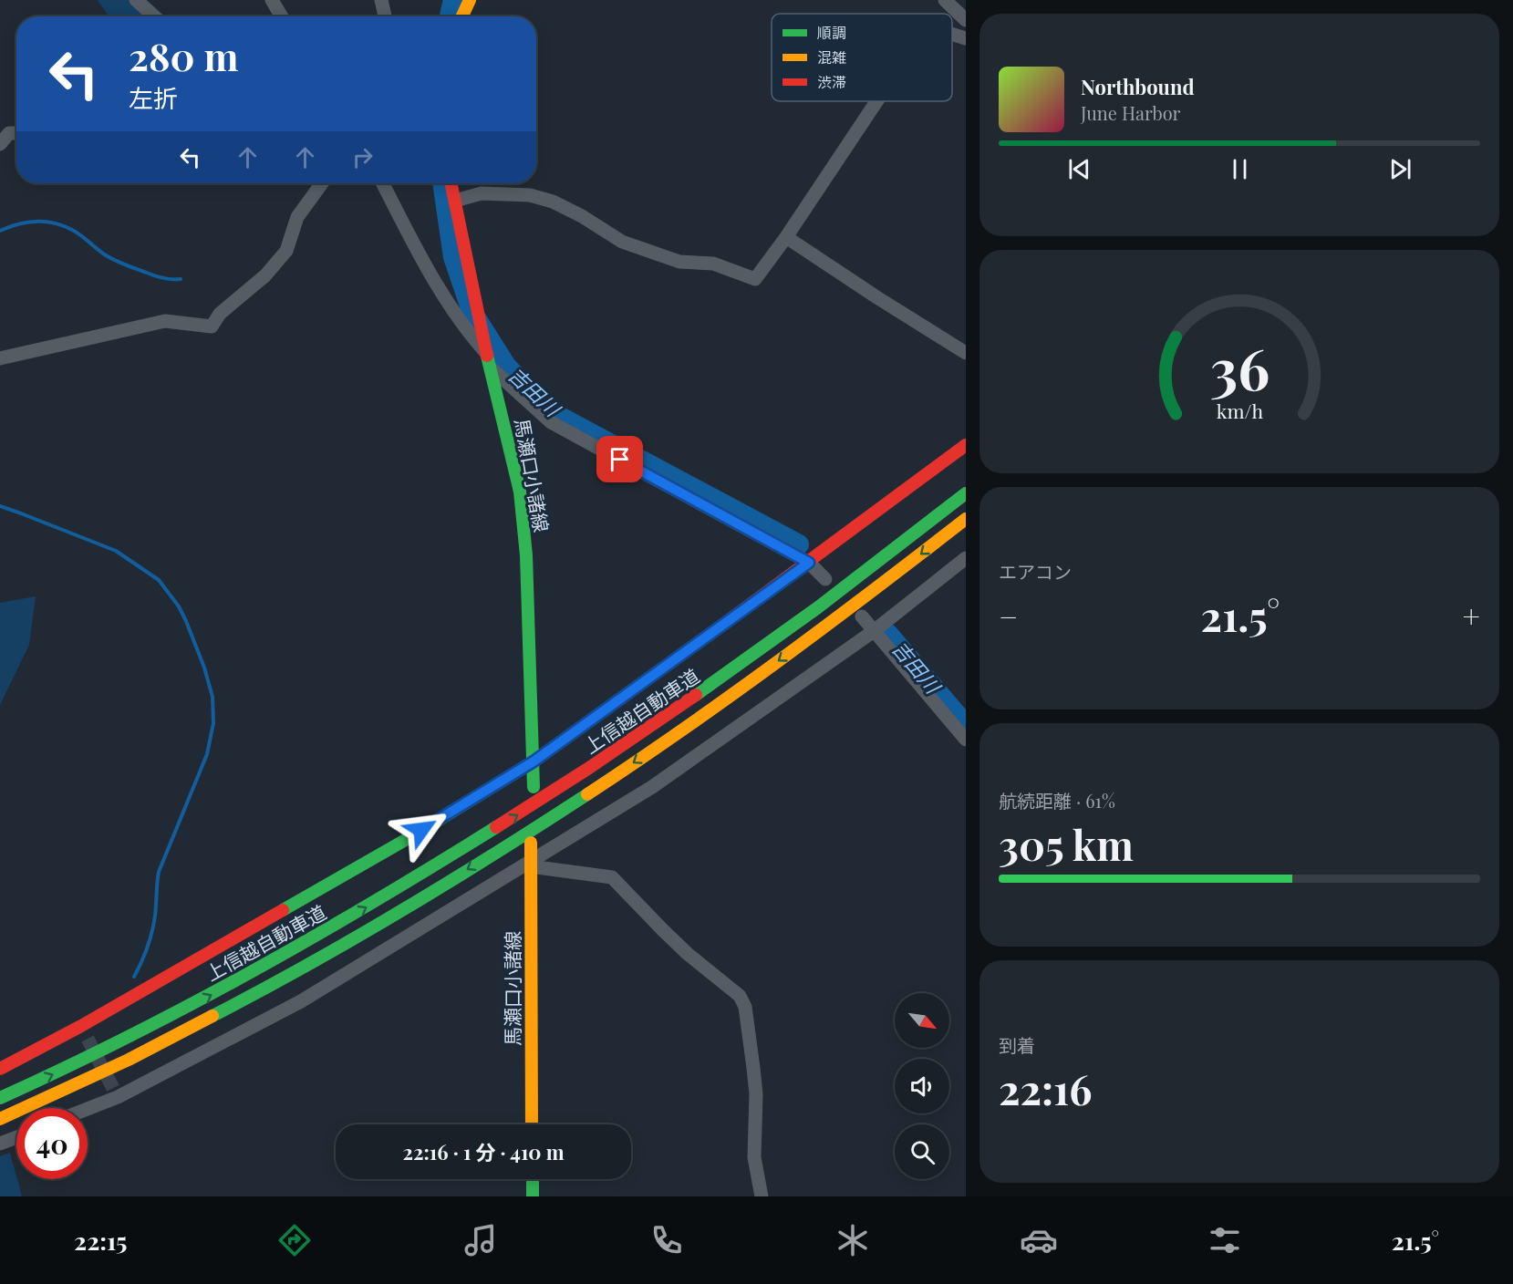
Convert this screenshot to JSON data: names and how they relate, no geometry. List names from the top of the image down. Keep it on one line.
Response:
{"streets":{"main road":["馬瀬口小諸線","上信越自動車道"]},"water":["吉田川"],"legend":["順調","混雑","渋滞"],"north":"bottom right","page":{"turn":["280 m","左折"],"song":["Northbound","June Harbor"],"tile":["エアコン",["航続距離 · 61%","305 km"],["到着","22:16"]],"heat":["−","21.5°","+"],"limit":"40","trip":"22:16 · 1 分 · 410 m","tabs":["22:15","21.5°"],"gauge":["36","km/h"]}}
